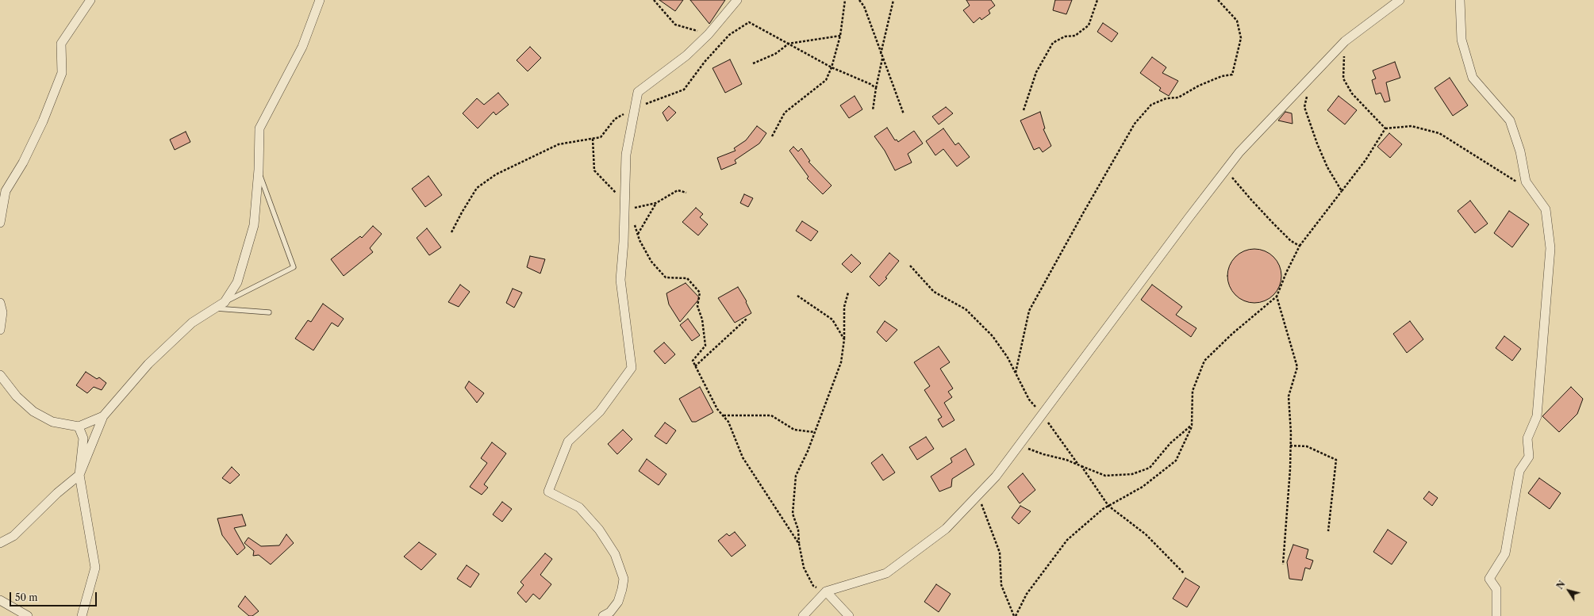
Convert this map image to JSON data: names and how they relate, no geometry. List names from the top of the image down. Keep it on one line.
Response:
{"scale_bar":"50 m","north":"top left"}
